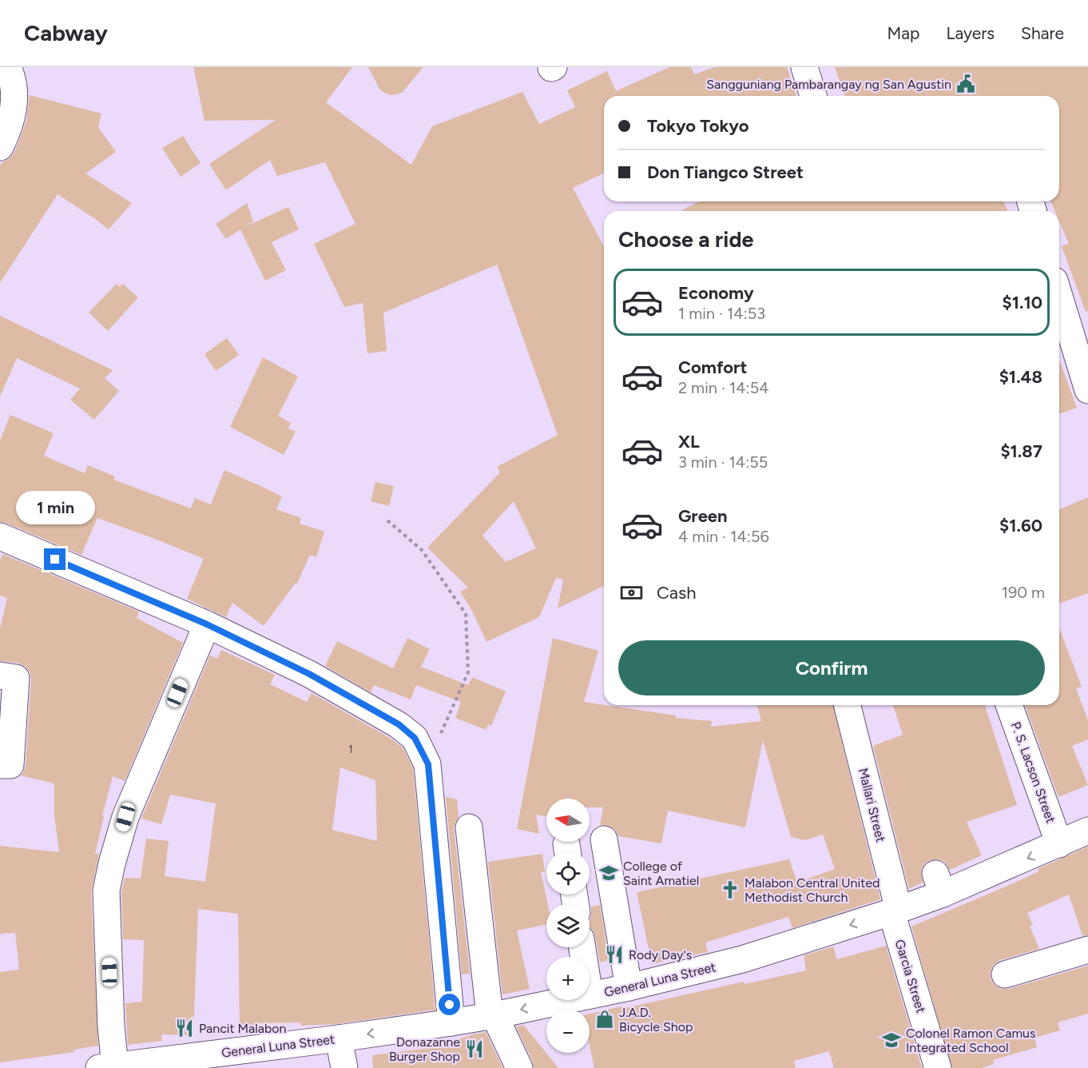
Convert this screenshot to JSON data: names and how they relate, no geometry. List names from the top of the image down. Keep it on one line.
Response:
{"streets":{"street":["P. S. Lacson Street","Mallari Street","Garcia Street","General Luna Street"]},"crossings":[["P. S. Lacson Street","General Luna Street"],["Mallari Street","Garcia Street"],["Mallari Street","General Luna Street"],["Garcia Street","General Luna Street"]],"one_way":["General Luna Street"],"places":{"public building":["Sangguniang Pambarangay ng San Agustin"],"school or university":["College of Saint Amatiel","Colonel Ramon Camus Integrated School"],"church":["Malabon Central United Methodist Church"],"restaurant":["Rody Day's","Pancit Malabon","Donazanne Burger Shop"],"shop":["J.A.D. Bicycle Shop"]},"house_numbers":["1"],"north":"left","page":{"header":"Cabway","nav":["Map","Layers","Share"],"banner":["Tokyo Tokyo","Don Tiangco Street"],"heading":"Choose a ride","list":[{"name":"Economy","note":"1 min · 14:53","value":"$1.10"},{"name":"Comfort","note":"2 min · 14:54","value":"$1.48"},{"name":"XL","note":"3 min · 14:55","value":"$1.87"},{"name":"Green","note":"4 min · 14:56","value":"$1.60"}],"bubble":"1 min","pay":["Cash","190 m"],"buttons":"Confirm","map_buttons":["+","−"]}}
